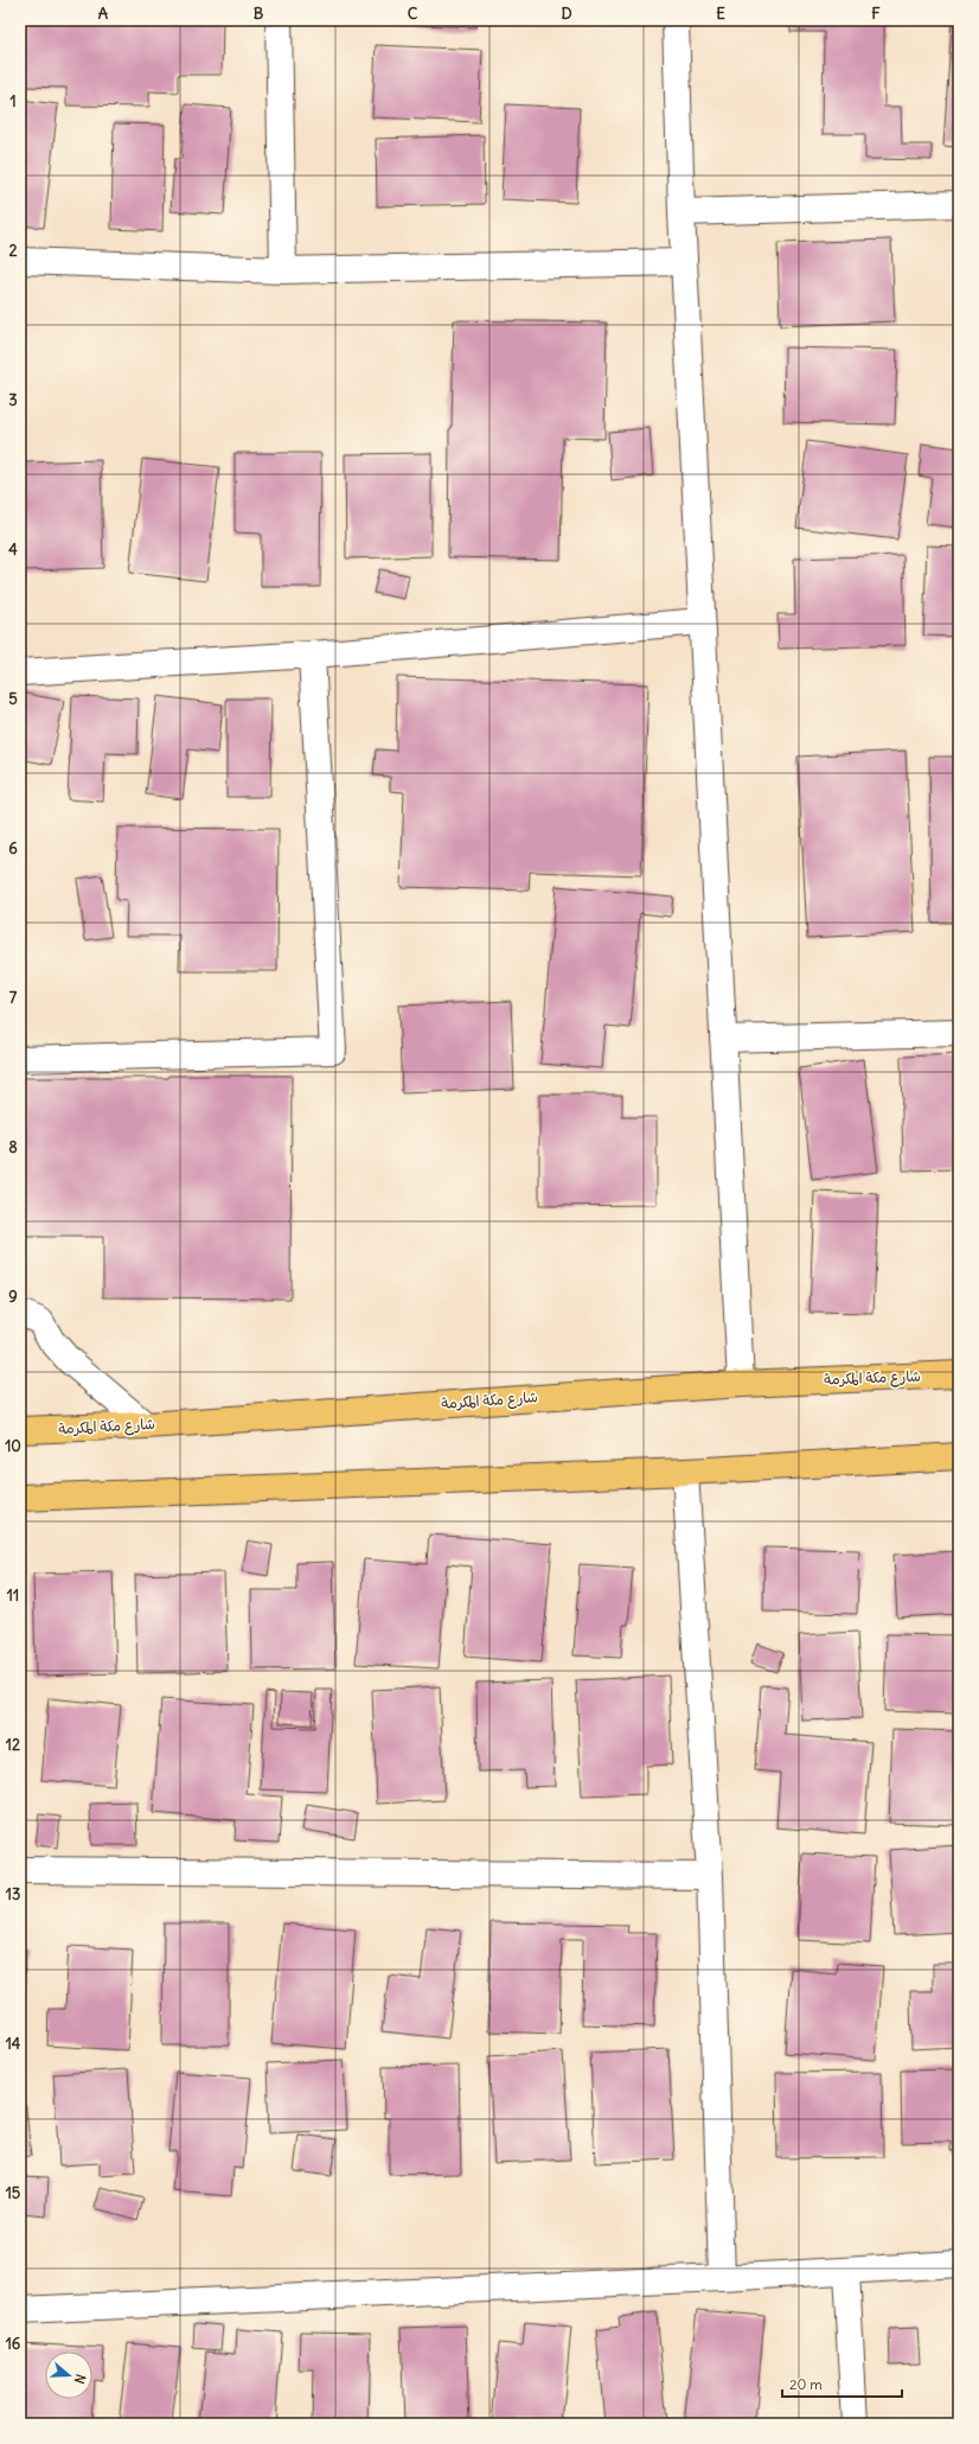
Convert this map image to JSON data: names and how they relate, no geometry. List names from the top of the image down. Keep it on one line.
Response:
{"streets":{"main road":["شارع مكة المكرمة"]},"scale_bar":"20 m","north":"right","grid":{"columns":["A","B","C","D","E","F"],"rows":["1","2","3","4","5","6","7","8","9","10","11","12","13","14","15","16"]}}
